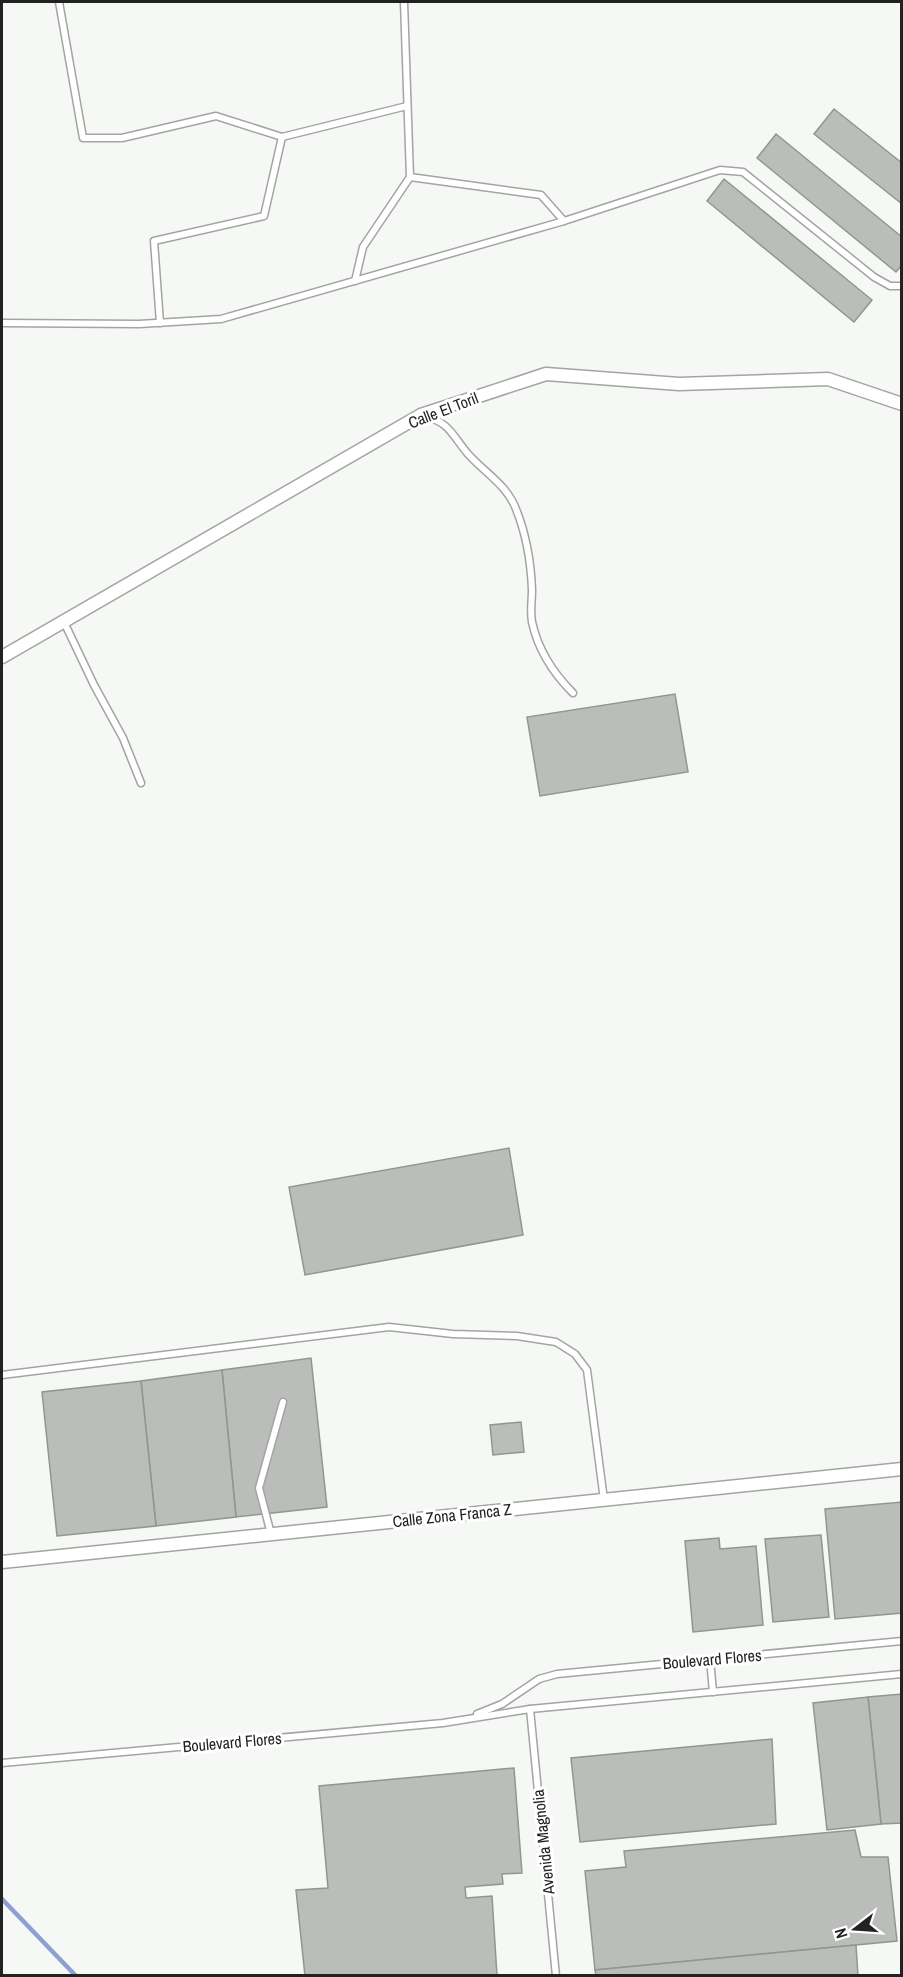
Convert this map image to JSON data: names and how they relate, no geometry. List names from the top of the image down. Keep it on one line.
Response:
{"streets":{"street":["Calle El Toril","Calle Zona Franca Z"],"lane":["Boulevard Flores","Avenida Magnolia"]},"crossings":[["Boulevard Flores","Avenida Magnolia"]],"north":"left"}
